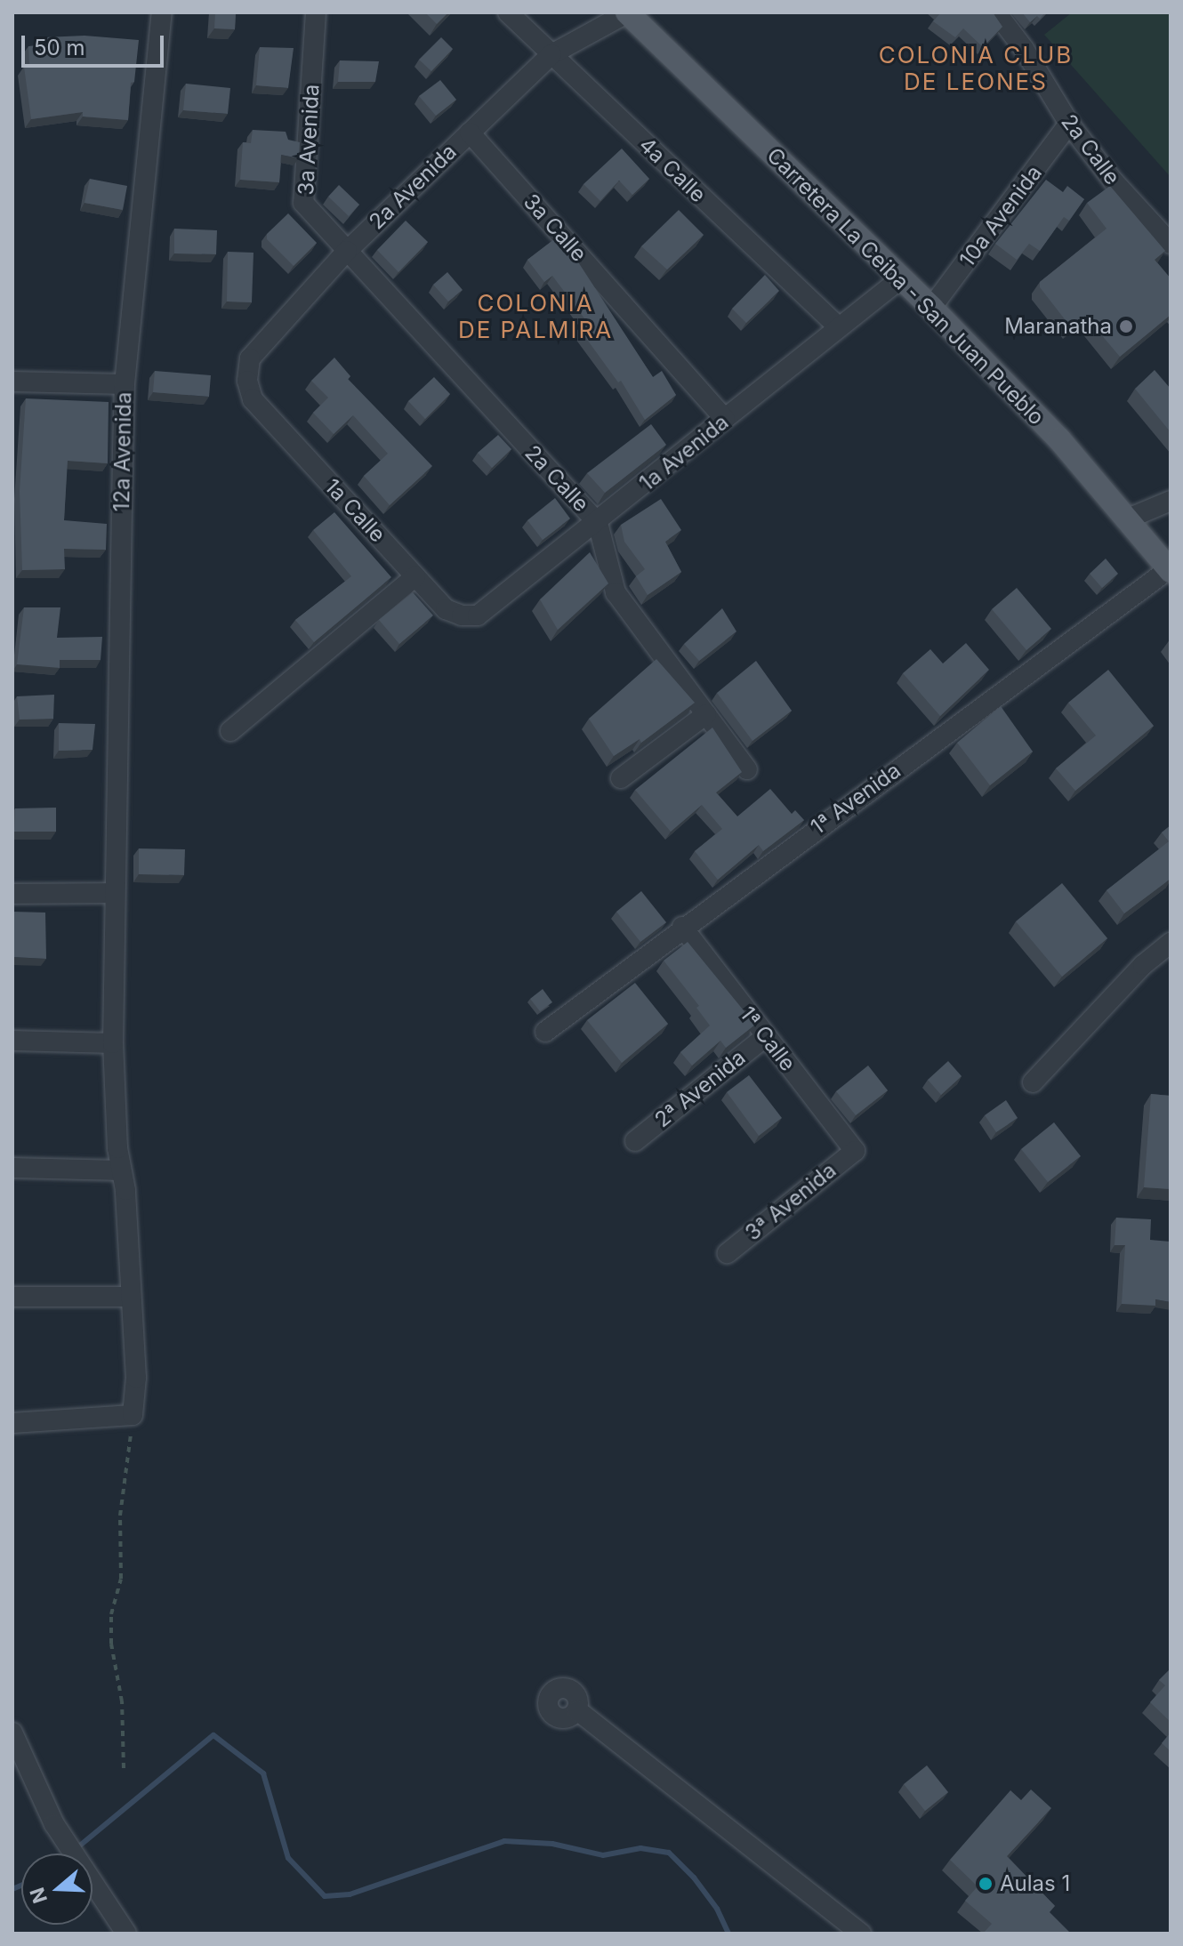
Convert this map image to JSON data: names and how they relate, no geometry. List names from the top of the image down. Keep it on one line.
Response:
{"streets":{"main road":["Carretera La Ceiba - San Juan Pueblo"],"street":["3a Avenida","2a Calle","4a Calle","2a Avenida","10a Avenida","3a Calle","12a Avenida","1a Avenida","1a Calle","1ª Avenida","1ª Calle","2ª Avenida","3ª Avenida"]},"crossings":[["3a Avenida","2a Calle"],["3a Avenida","2a Avenida"],["2a Calle","2a Avenida"],["2a Calle","10a Avenida"],["2a Calle","1a Avenida"],["4a Calle","2a Avenida"],["4a Calle","1a Avenida"],["2a Avenida","3a Calle"],["2a Avenida","Carretera La Ceiba - San Juan Pueblo"],["2a Avenida","1a Calle"],["10a Avenida","Carretera La Ceiba - San Juan Pueblo"],["3a Calle","1a Avenida"],["Carretera La Ceiba - San Juan Pueblo","1a Avenida"],["Carretera La Ceiba - San Juan Pueblo","1ª Avenida"],["1a Avenida","1a Calle"],["1ª Avenida","1ª Calle"],["1ª Calle","2ª Avenida"],["1ª Calle","3ª Avenida"]],"districts":["COLONIA CLUB DE LEONES","COLONIA DE PALMIRA"],"places":["Maranatha","Aulas 1"],"scale_bar":"50 m","north":"left"}
